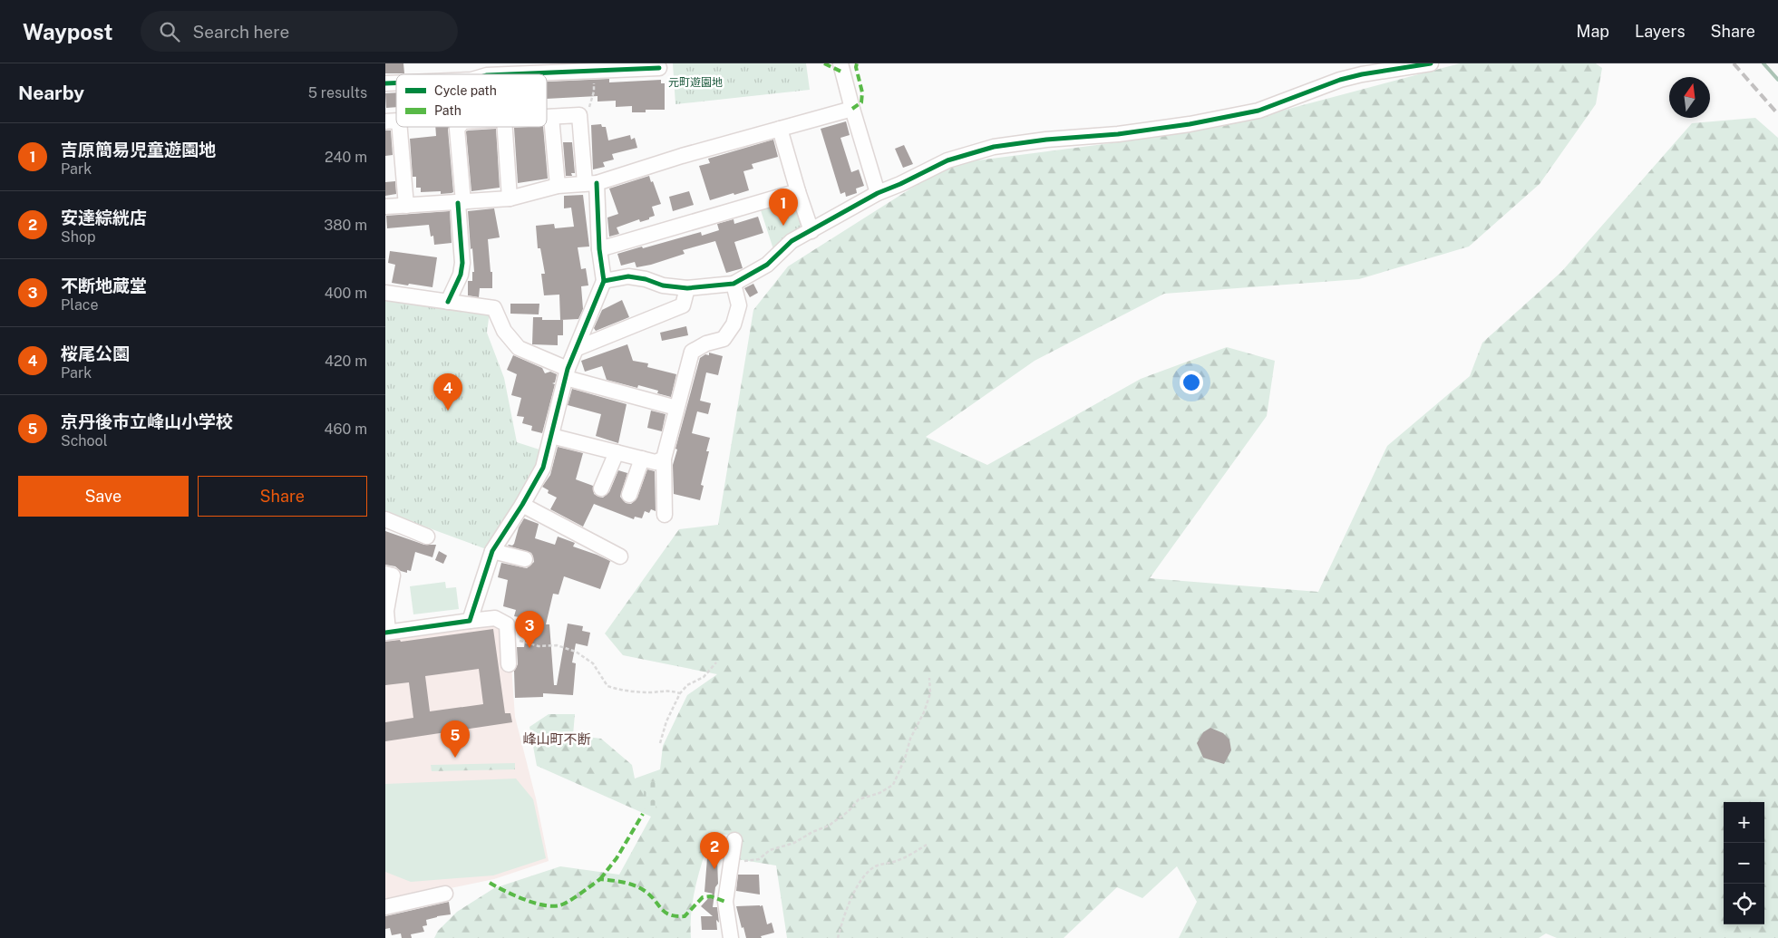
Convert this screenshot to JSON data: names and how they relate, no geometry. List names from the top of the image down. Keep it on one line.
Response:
{"districts":["峰山町不断"],"parks":["元町遊園地"],"legend":["Cycle path","Path"],"north":"top","page":{"header":"Waypost","search":"Search here","nav":["Map","Layers","Share"],"heading":["Nearby","5 results"],"list":[{"mark":"1","name":"吉原簡易児童遊園地","note":"Park","value":"240 m"},{"mark":"2","name":"安達綜絖店","note":"Shop","value":"380 m"},{"mark":"3","name":"不断地蔵堂","note":"Place","value":"400 m"},{"mark":"4","name":"桜尾公園","note":"Park","value":"420 m"},{"mark":"5","name":"京丹後市立峰山小学校","note":"School","value":"460 m"}],"pins":["1","4","3","5","2"],"buttons":["Save","Share"],"map_buttons":["+","−"]}}
